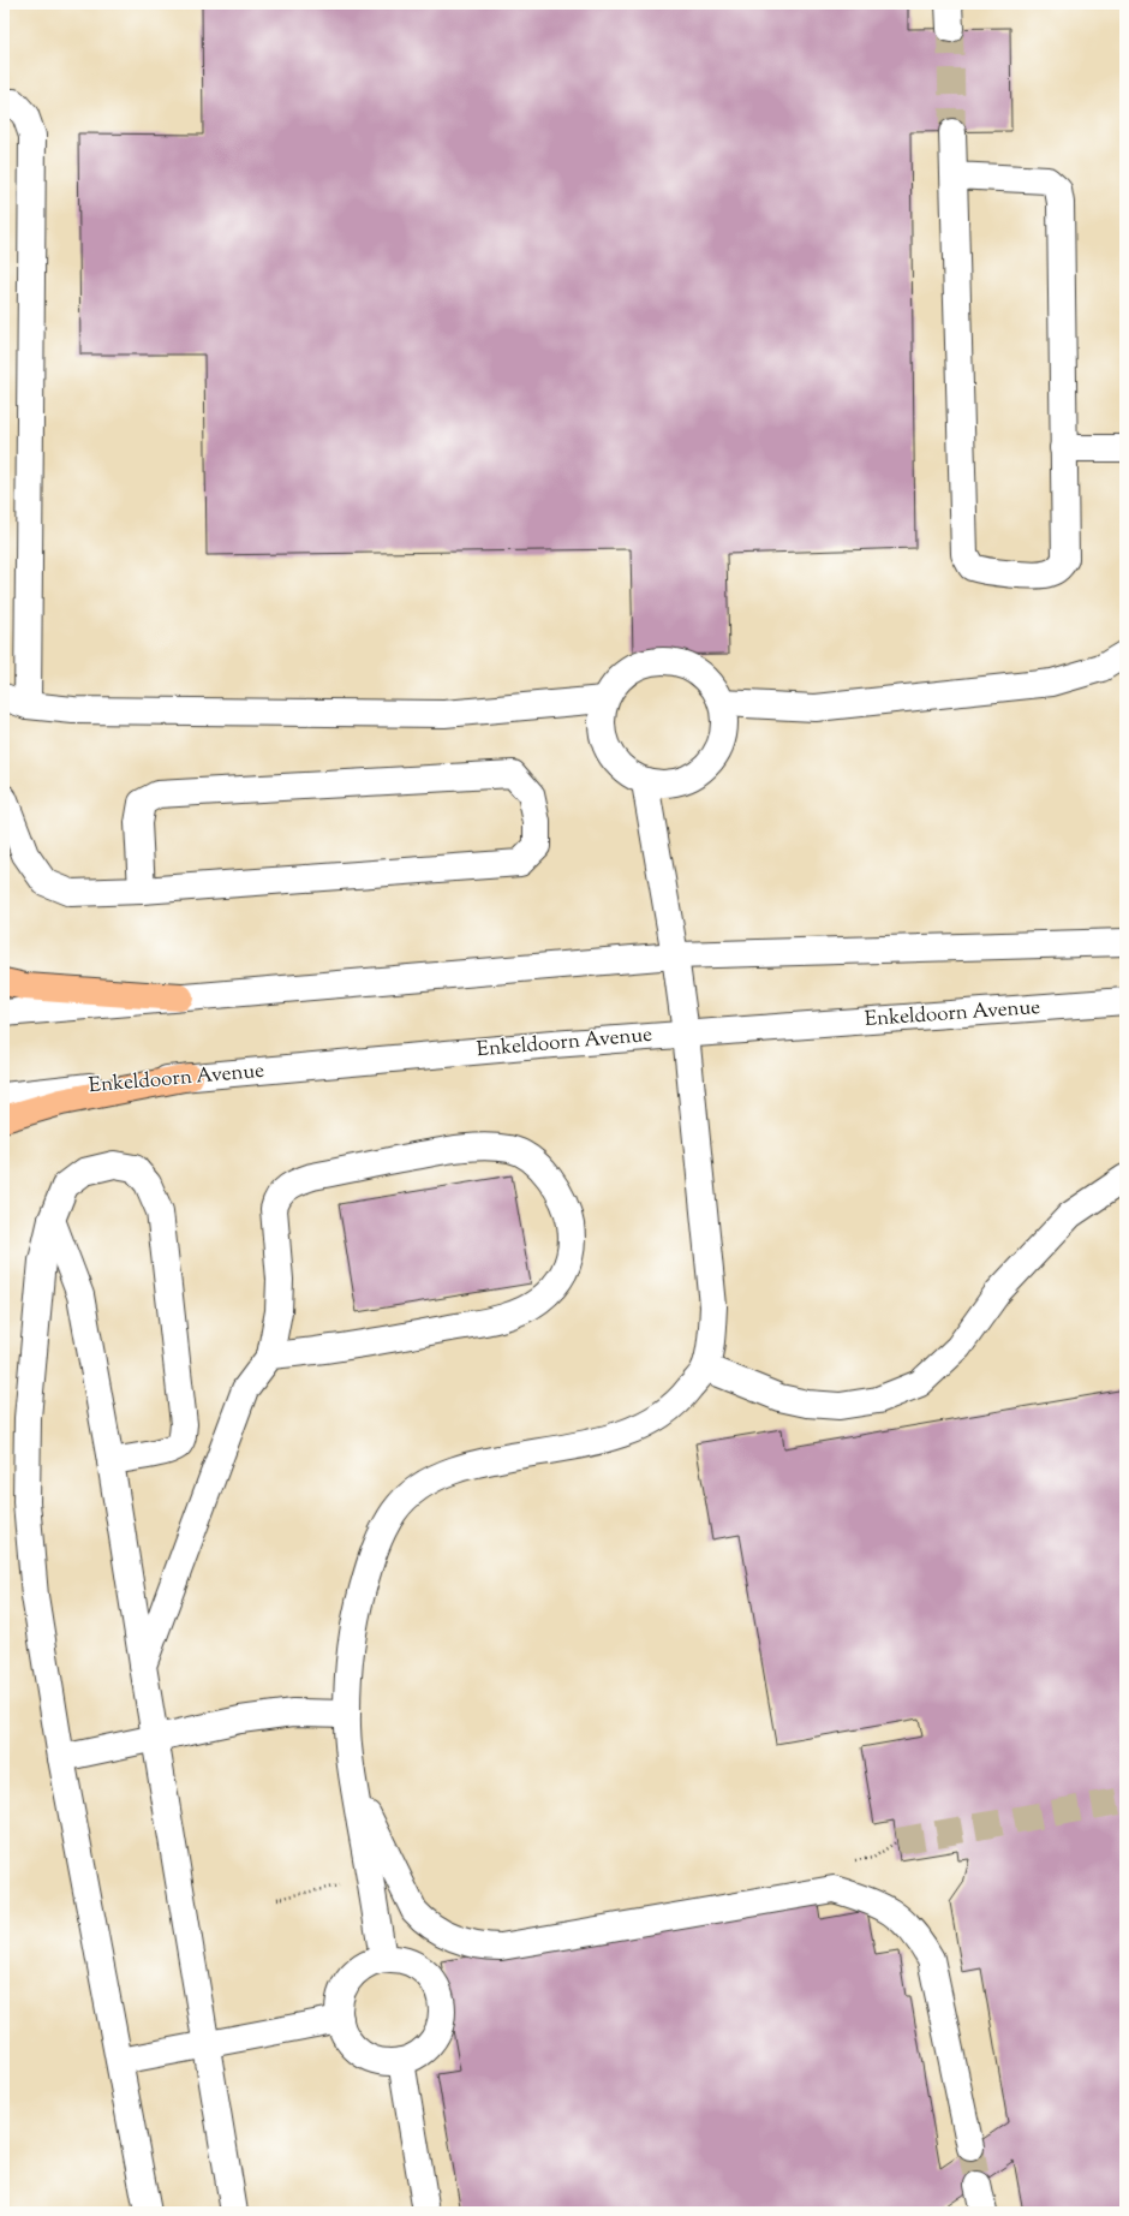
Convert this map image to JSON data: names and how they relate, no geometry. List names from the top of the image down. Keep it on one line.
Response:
{"streets":{"street":["Enkeldoorn Avenue"]}}
